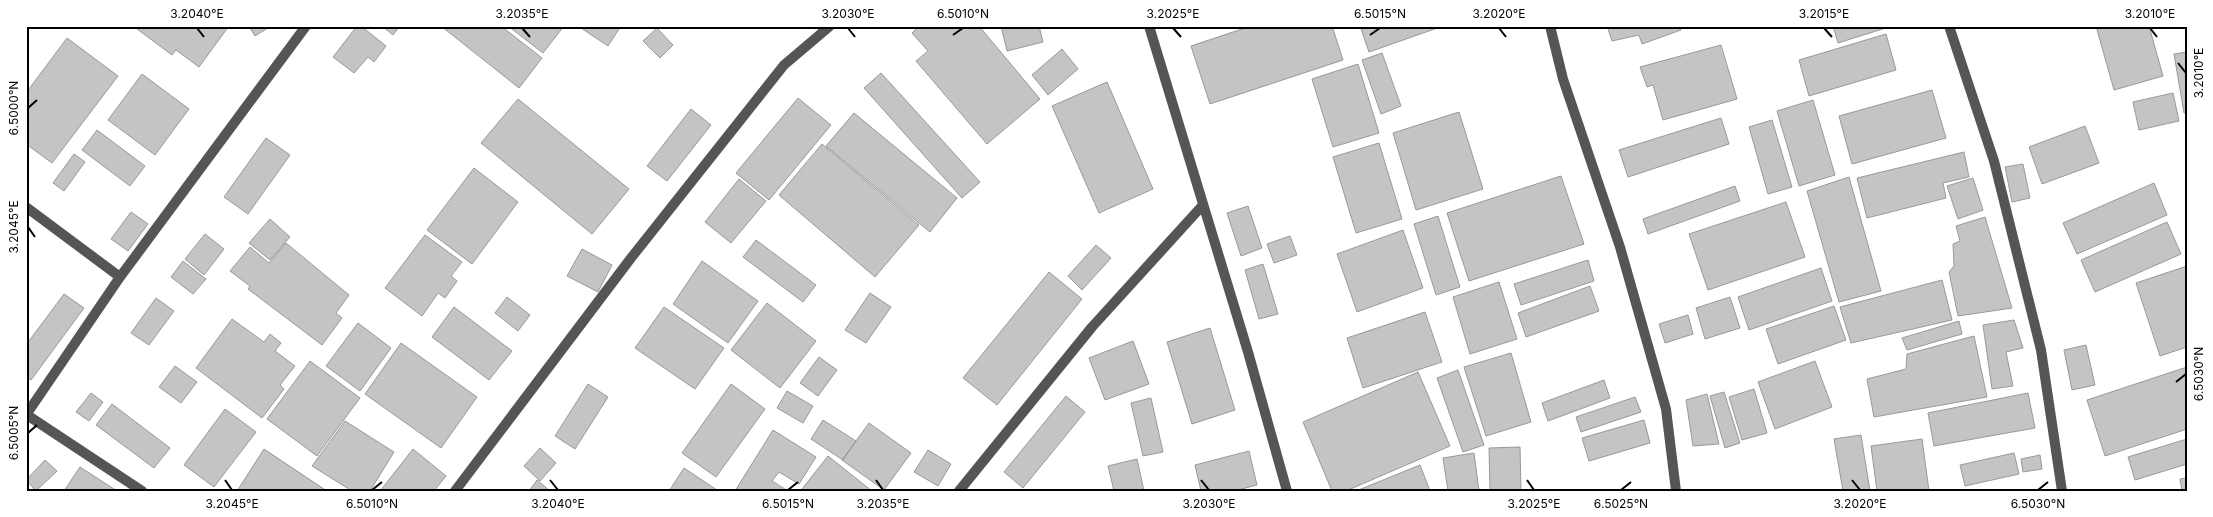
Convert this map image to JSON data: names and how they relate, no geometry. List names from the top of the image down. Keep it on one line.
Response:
{"coordinates":["3.2040°E","3.2035°E","3.2030°E","6.5010°N","3.2025°E","6.5015°N","3.2020°E","3.2015°E","3.2010°E","6.5000°N","3.2045°E","6.5030°N","6.5005°N","6.5025°N"]}
